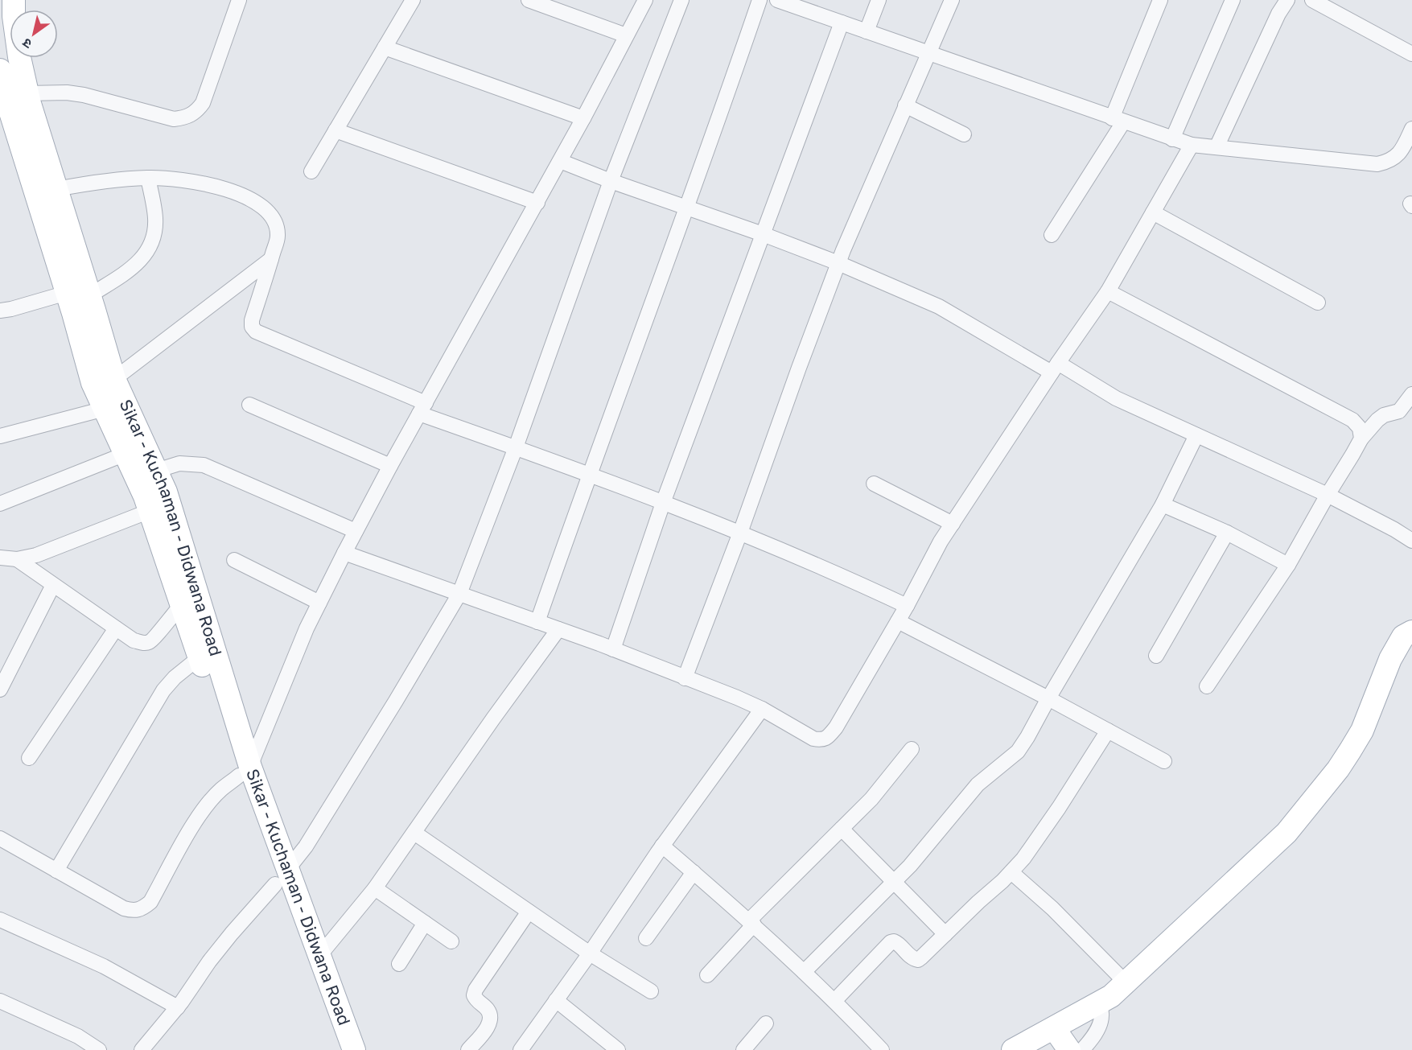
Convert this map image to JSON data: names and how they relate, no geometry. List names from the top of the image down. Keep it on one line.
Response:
{"streets":{"main road":["Sikar - Kuchaman - Didwana Road"]},"north":"bottom left"}
